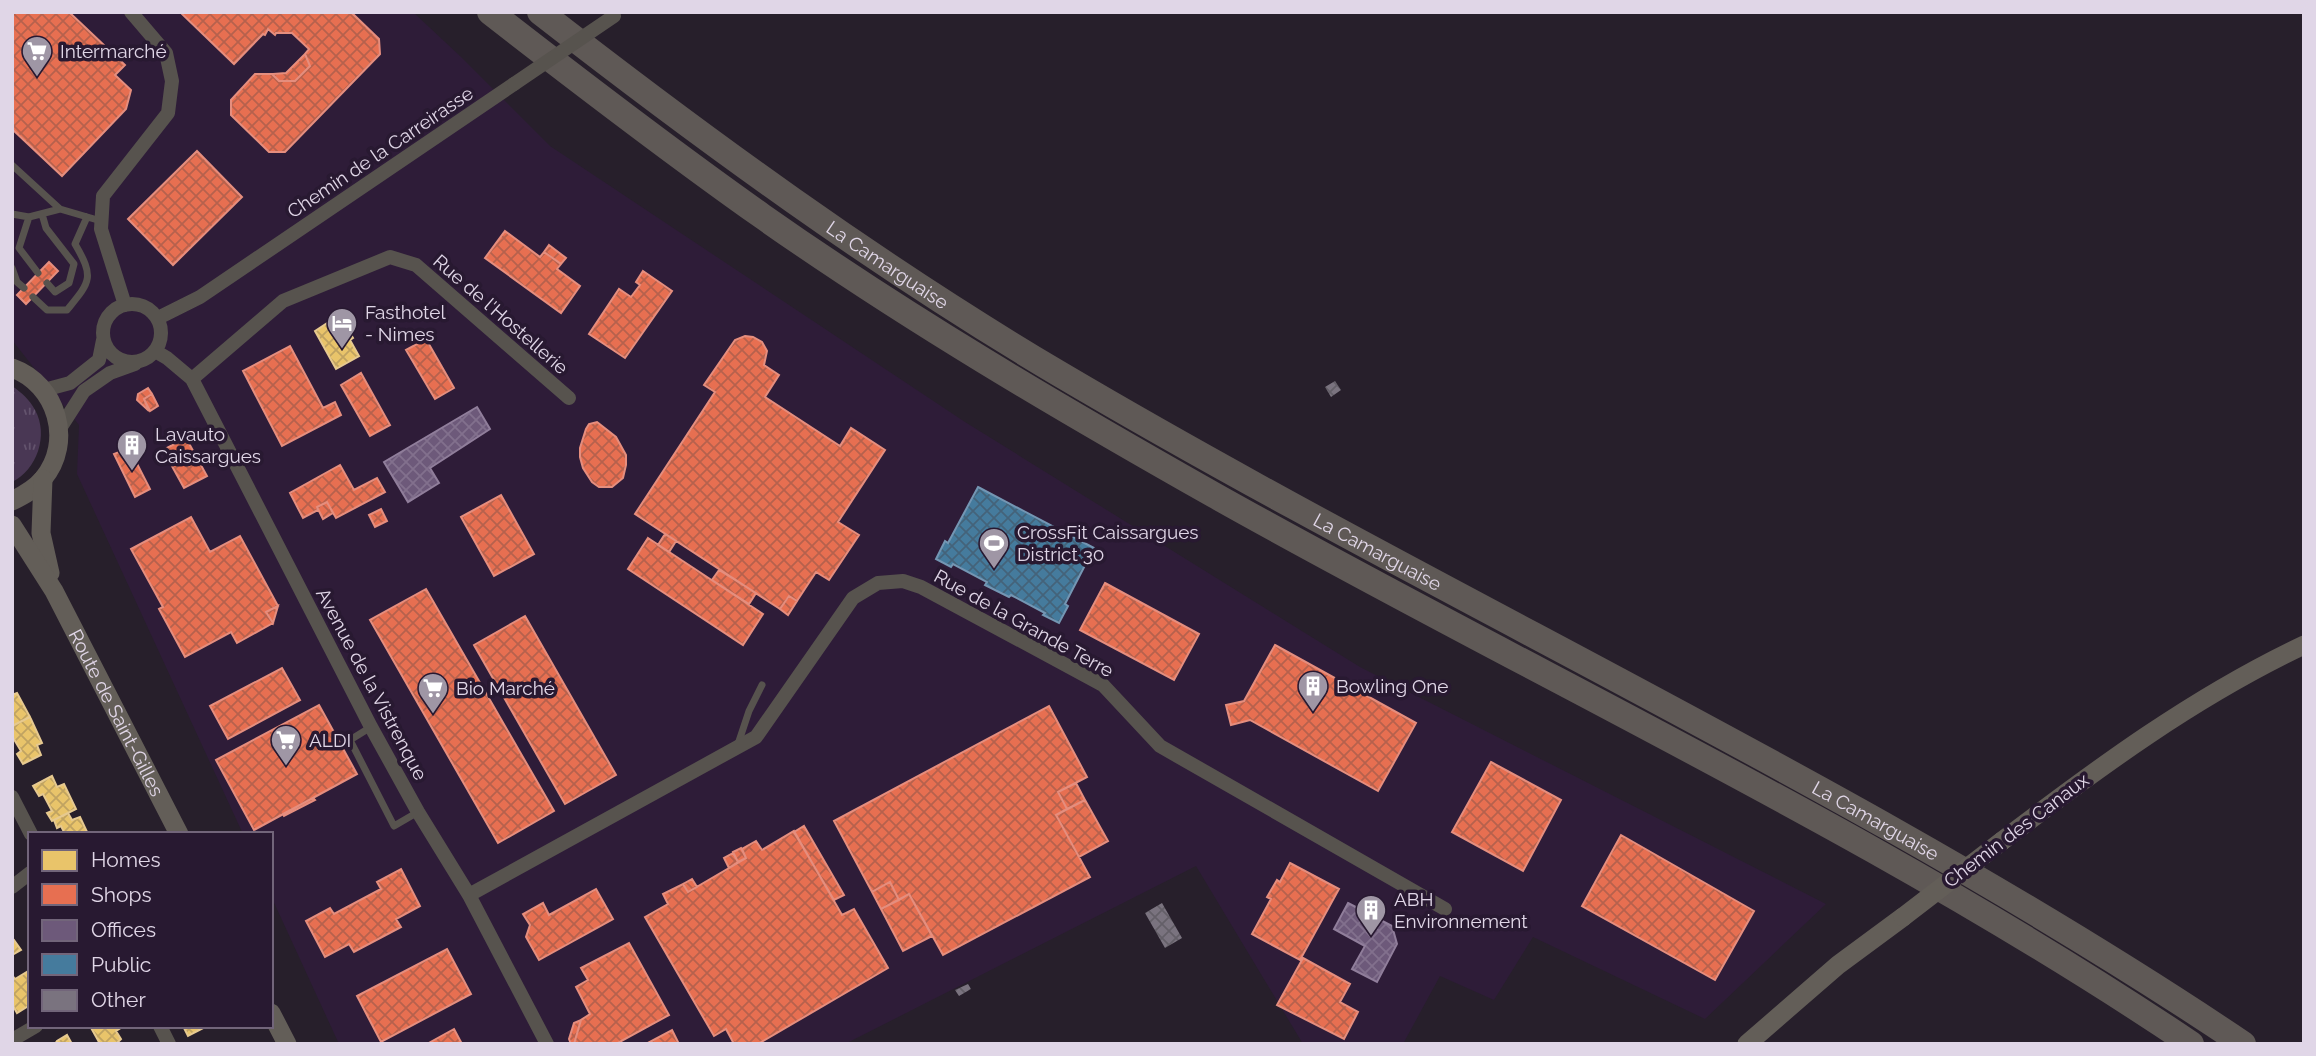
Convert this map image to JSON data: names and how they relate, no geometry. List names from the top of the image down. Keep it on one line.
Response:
{"streets":{"highway":["La Camarguaise"],"main road":["Route de Saint-Gilles","Chemin des Canaux"],"street":["Chemin de la Carreirasse","Rue de l'Hostellerie","Rue de la Grande Terre","Avenue de la Vistrenque"]},"crossings":[["Chemin de la Carreirasse","Avenue de la Vistrenque"],["Rue de l'Hostellerie","Avenue de la Vistrenque"],["Rue de la Grande Terre","Avenue de la Vistrenque"]],"places":{"supermarket":["Intermarché","Bio Marché","ALDI"],"hotel":["Fasthotel - Nimes"],"building":["Lavauto Caissargues","Bowling One","ABH Environnement"],"sports":["CrossFit Caissargues District 30"]},"legend":["Homes","Shops","Offices","Public","Other"]}
